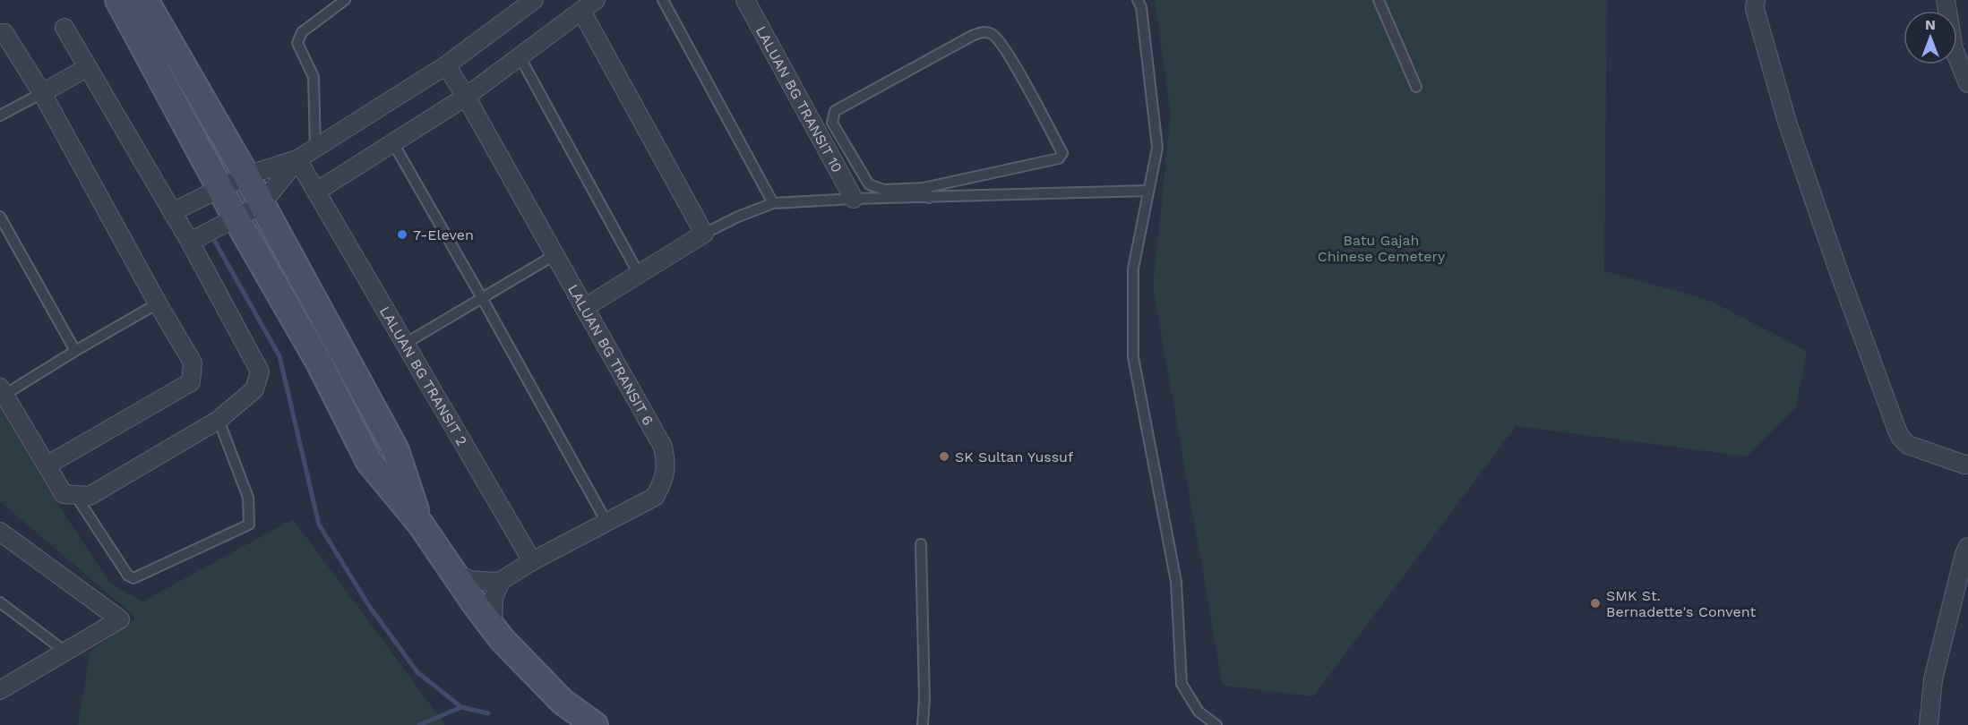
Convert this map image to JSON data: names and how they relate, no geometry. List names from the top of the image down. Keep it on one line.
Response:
{"streets":{"street":["LALUAN BG TRANSIT 10","LALUAN BG TRANSIT 6","LALUAN BG TRANSIT 2"]},"crossings":[["LALUAN BG TRANSIT 6","LALUAN BG TRANSIT 2"]],"parks":["Batu Gajah Chinese Cemetery"],"places":["7-Eleven","SK Sultan Yussuf","SMK St. Bernadette's Convent"],"north":"top"}
